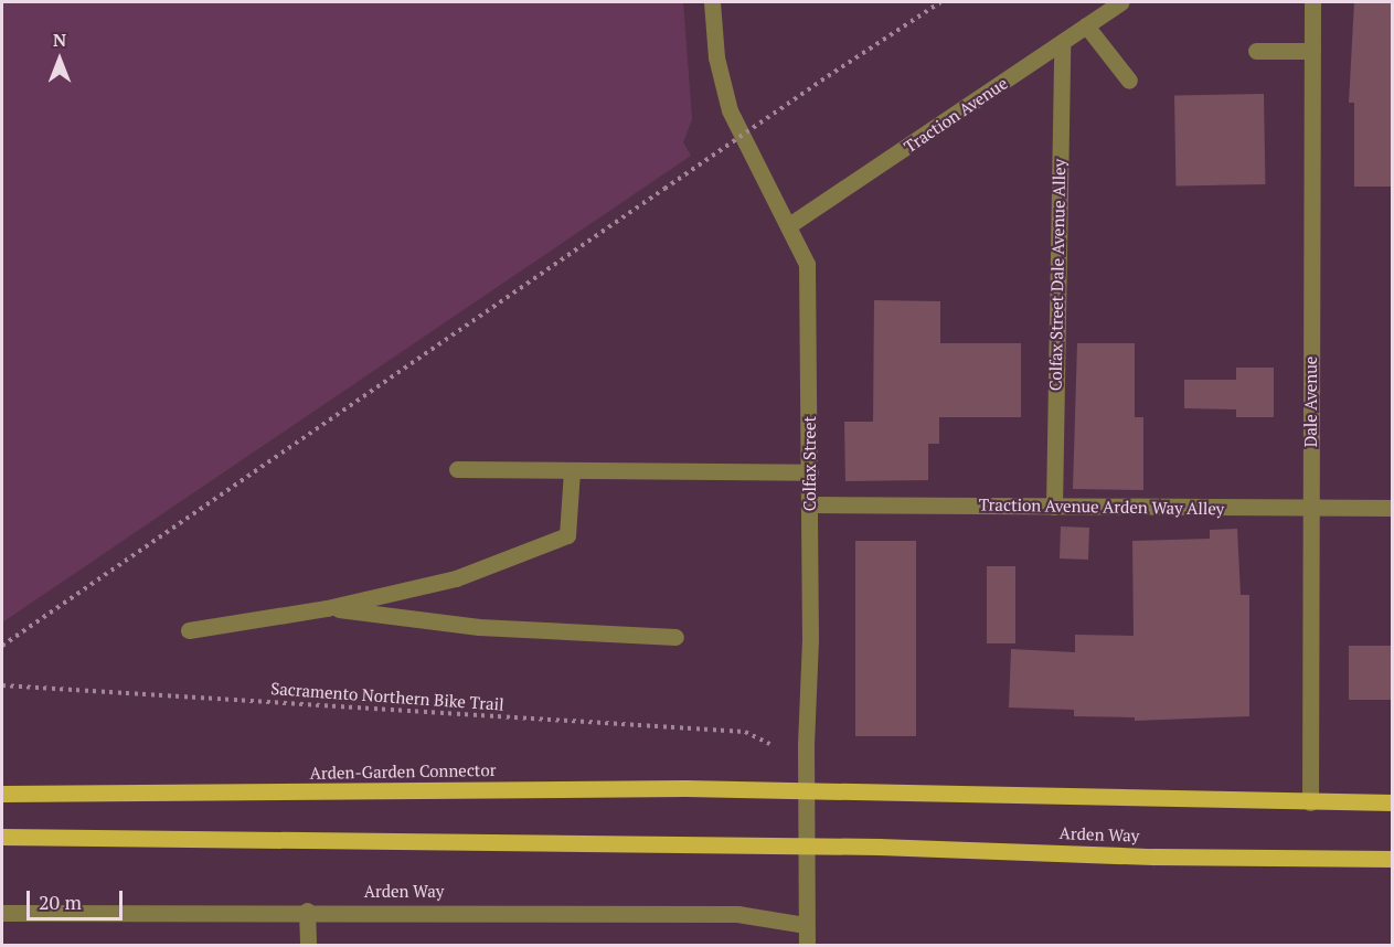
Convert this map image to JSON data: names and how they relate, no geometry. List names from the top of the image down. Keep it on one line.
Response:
{"streets":{"main road":["Arden-Garden Connector","Arden Way"],"street":["Traction Avenue","Colfax Street Dale Avenue Alley","Dale Avenue","Colfax Street","Traction Avenue Arden Way Alley"],"path":["Sacramento Northern Bike Trail"]},"crossings":[["Traction Avenue","Colfax Street Dale Avenue Alley"],["Traction Avenue","Colfax Street"],["Colfax Street Dale Avenue Alley","Traction Avenue Arden Way Alley"],["Dale Avenue","Traction Avenue Arden Way Alley"],["Colfax Street","Traction Avenue Arden Way Alley"],["Colfax Street","Arden-Garden Connector"],["Colfax Street","Arden Way"]],"scale_bar":"20 m","north":"top"}
